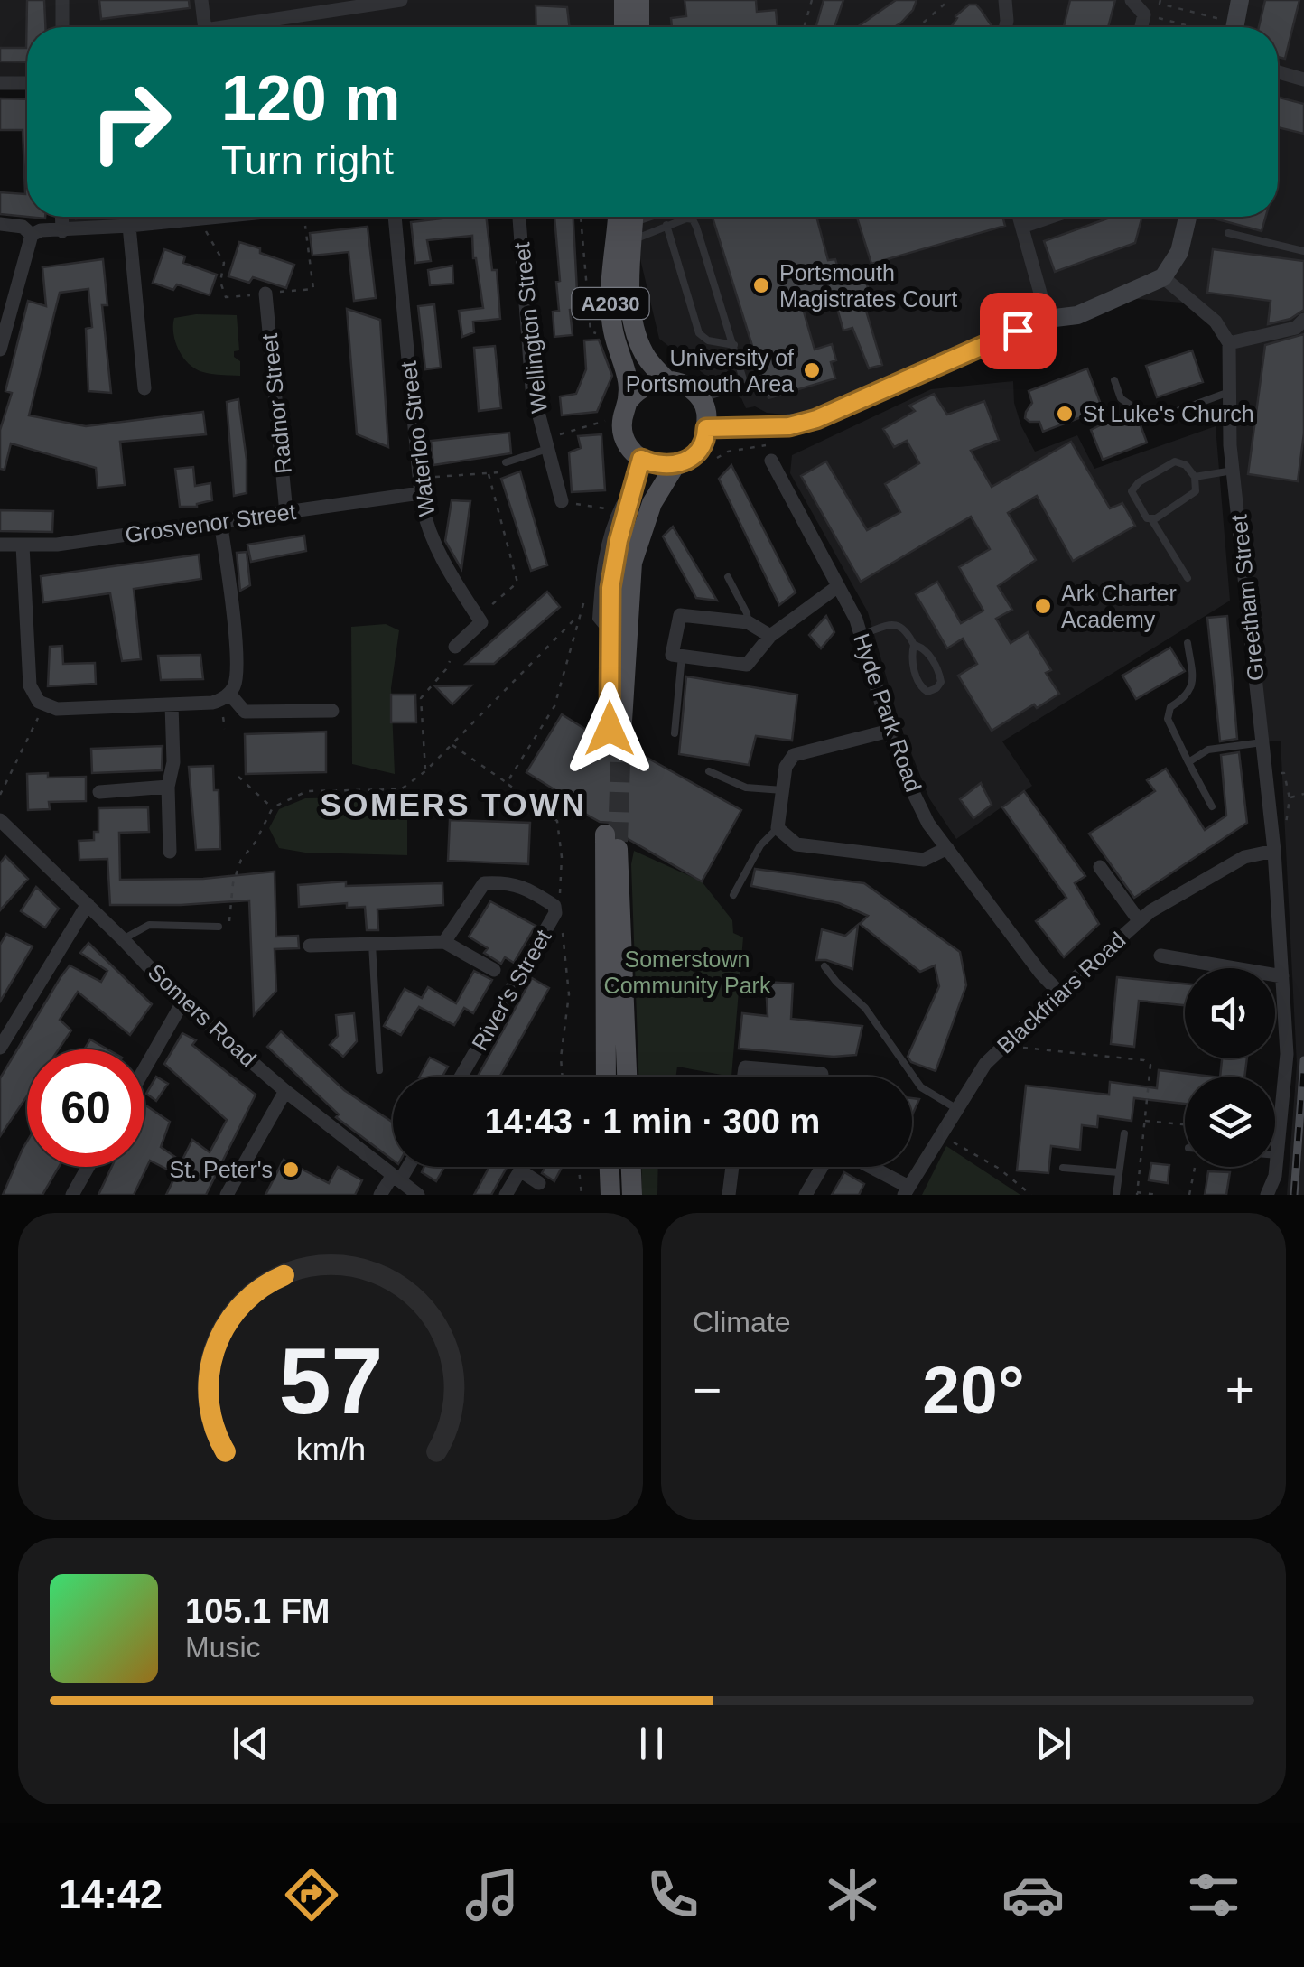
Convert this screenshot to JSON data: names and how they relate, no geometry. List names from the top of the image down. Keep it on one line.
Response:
{"streets":{"main road":["A2030"],"street":["Wellington Street","Radnor Street","Waterloo Street","Grosvenor Street","Greetham Street","Hyde Park Road","River's Street","Blackfriars Road","Somers Road"]},"crossings":[["Radnor Street","Grosvenor Street"],["Waterloo Street","Grosvenor Street"],["Greetham Street","Blackfriars Road"],["Hyde Park Road","Blackfriars Road"]],"districts":["SOMERS TOWN"],"parks":["Somerstown Community Park"],"places":["Portsmouth Magistrates Court","University of Portsmouth Area","St Luke's Church","Ark Charter Academy","St. Peter's"],"page":{"turn":["120 m","Turn right"],"limit":"60","trip":"14:43 · 1 min · 300 m","tile":"Climate","heat":["−","20°","+"],"song":["105.1 FM","Music"],"tabs":"14:42","gauge":["57","km/h"]}}
